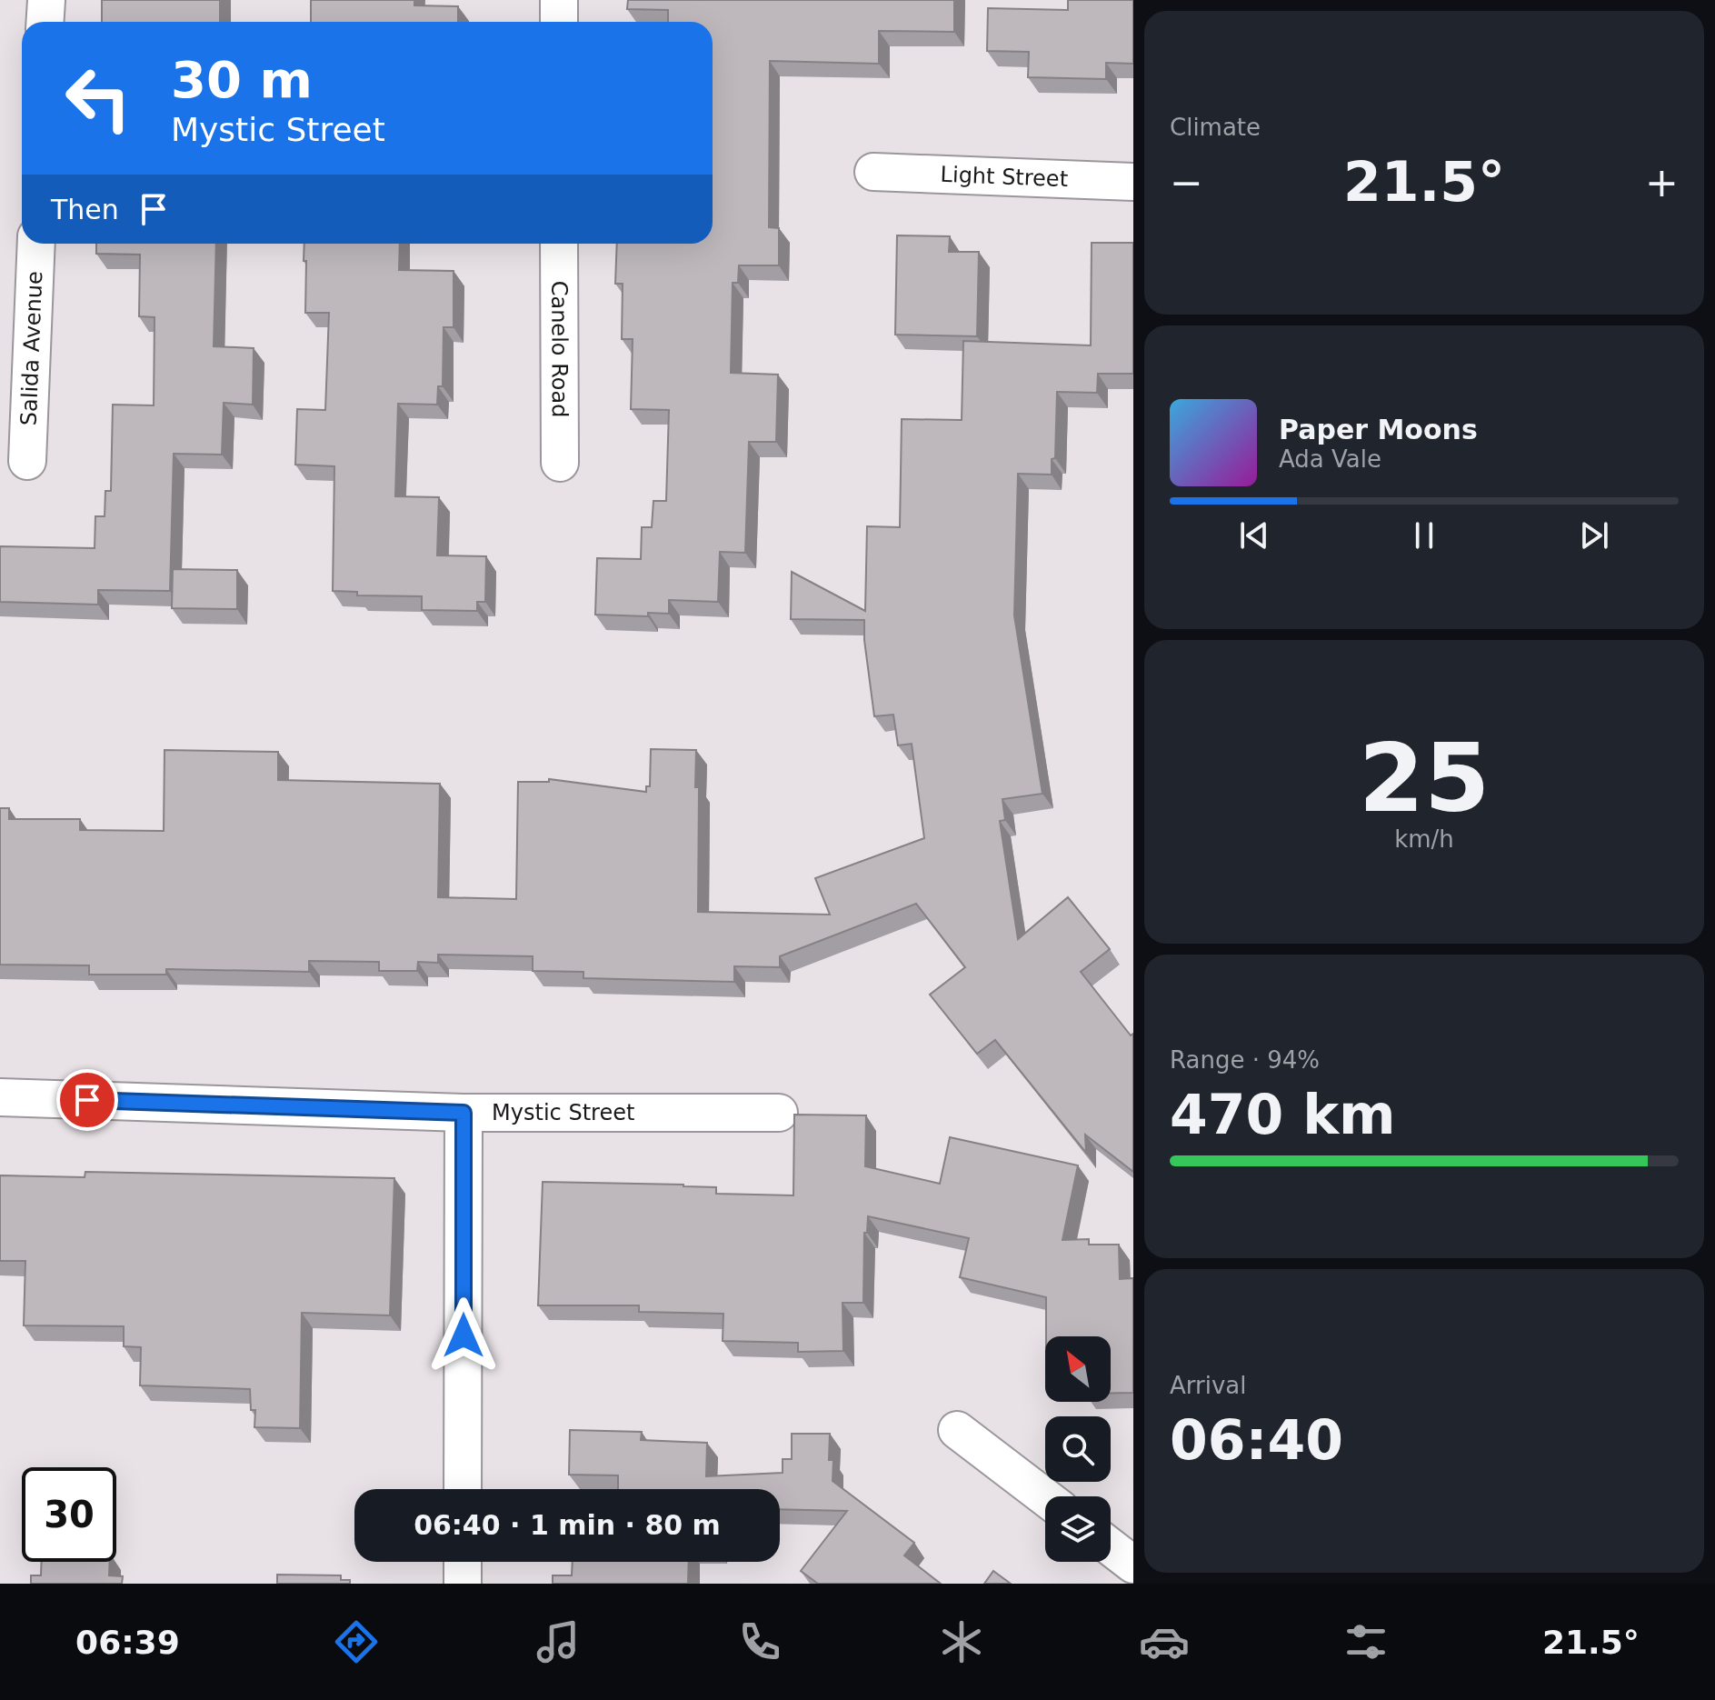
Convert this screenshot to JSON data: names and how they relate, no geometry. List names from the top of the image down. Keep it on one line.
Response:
{"streets":{"street":["Light Street","Salida Avenue","Canelo Road","Mystic Street"]},"north":"top left","page":{"tile":["Climate",["25","km/h"],["Range · 94%","470 km"],["Arrival","06:40"]],"turn":["30 m","Mystic Street"],"heat":["−","21.5°","+"],"then":"Then","song":["Paper Moons","Ada Vale"],"limit":"30","trip":"06:40 · 1 min · 80 m","tabs":["06:39","21.5°"]}}
